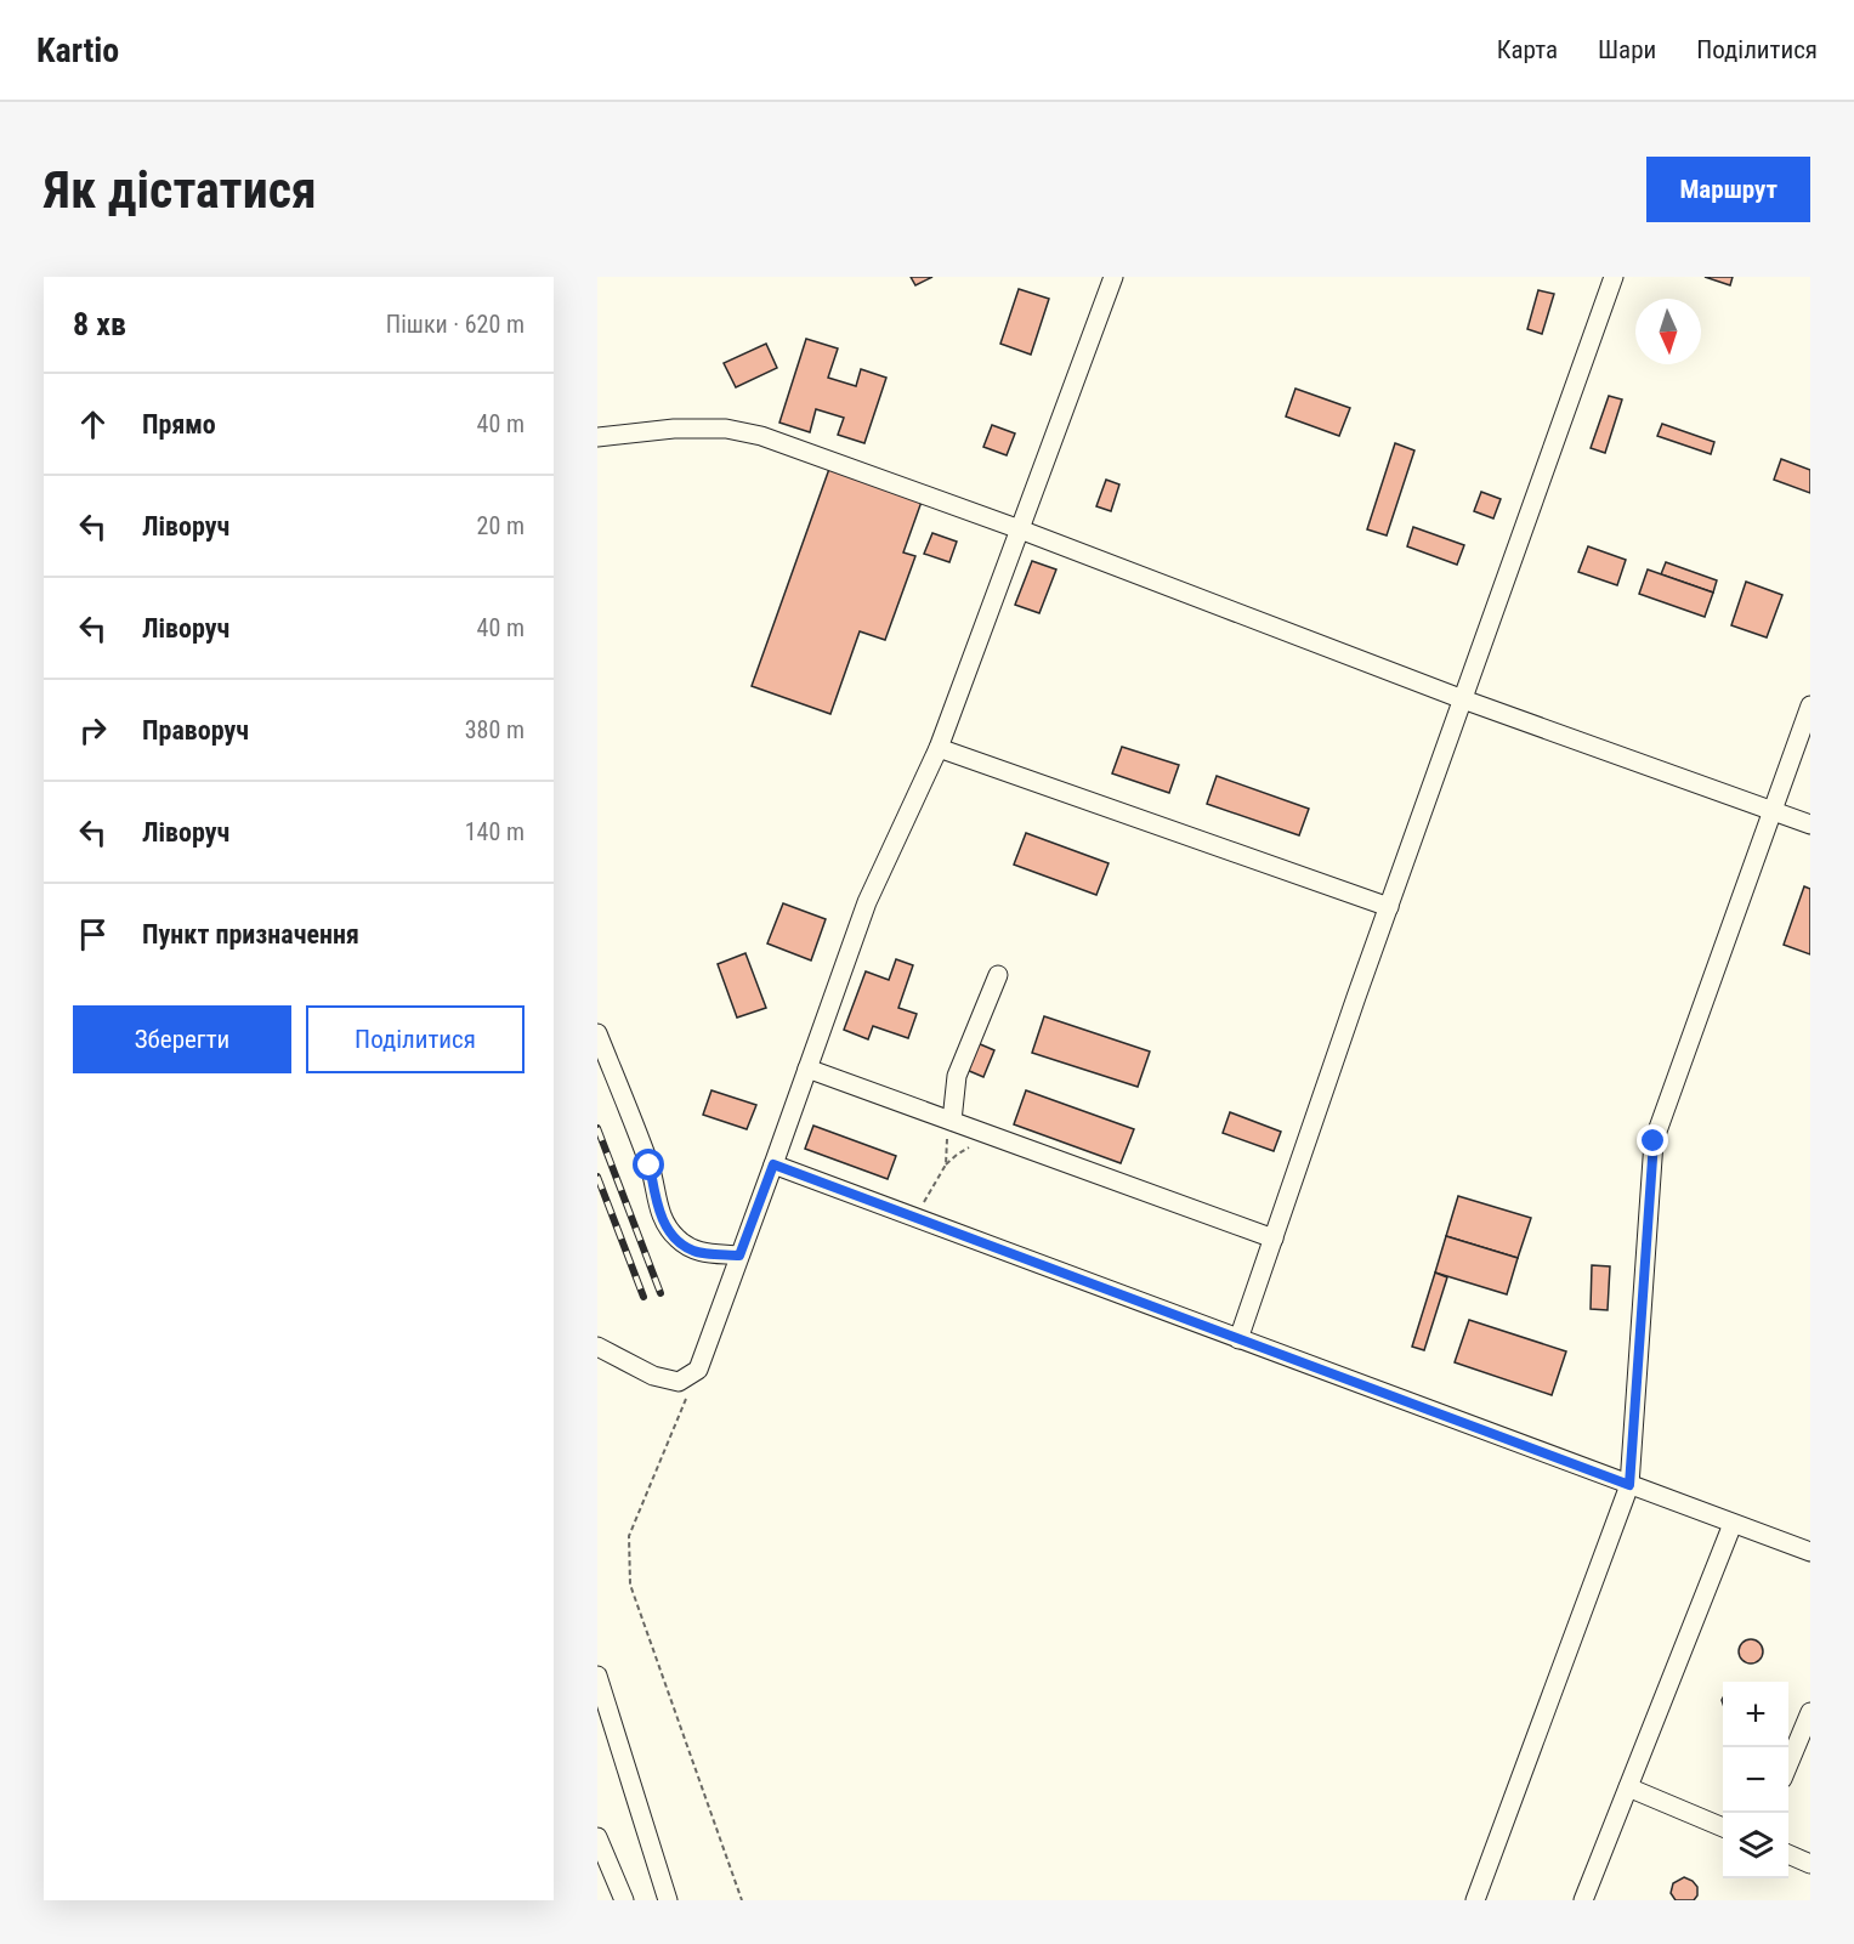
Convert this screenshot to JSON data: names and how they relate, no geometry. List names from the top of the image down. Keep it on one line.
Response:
{"north":"bottom","page":{"header":"Kartio","nav":["Карта","Шари","Поділитися"],"buttons":["Маршрут",["Зберегти","Поділитися"]],"title":"Як дістатися","heading":["8 хв","Пішки · 620 m"],"list":[["Прямо","40 m"],["Ліворуч","20 m"],["Ліворуч","40 m"],["Праворуч","380 m"],["Ліворуч","140 m"],"Пункт призначення"],"map_buttons":["+","−"]}}
